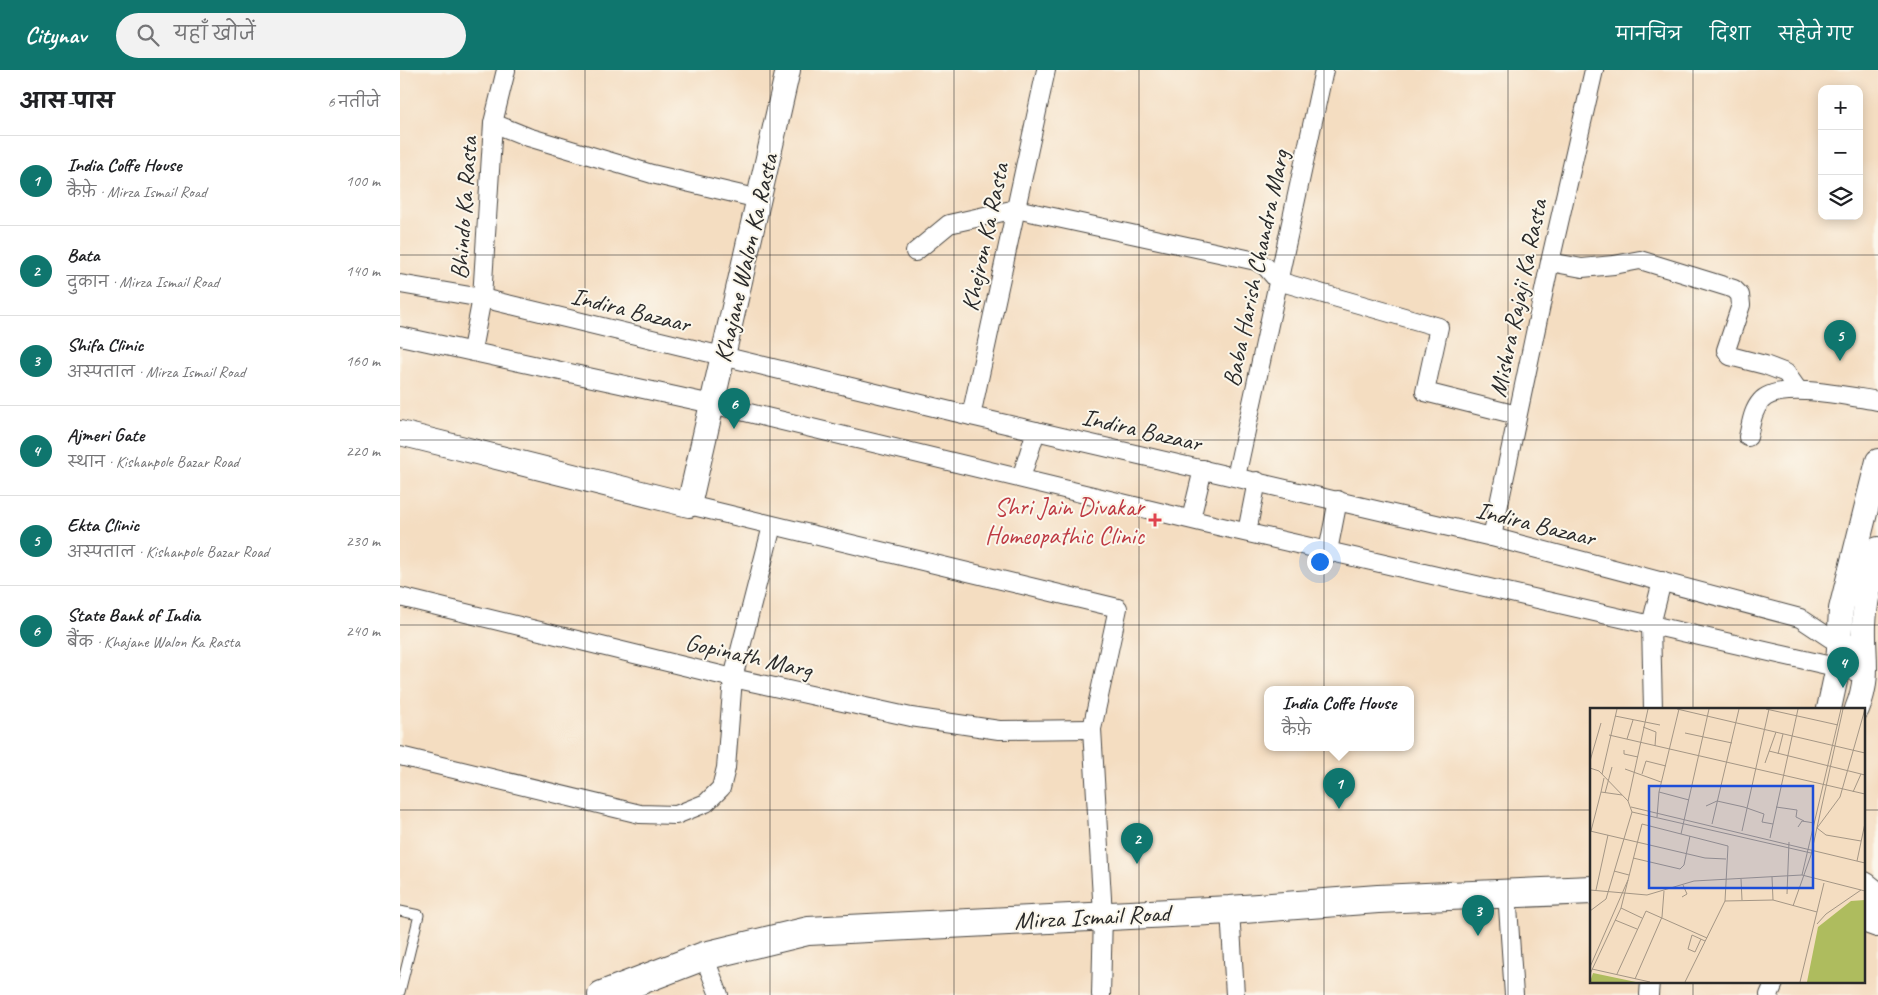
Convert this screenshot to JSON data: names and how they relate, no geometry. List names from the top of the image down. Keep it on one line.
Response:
{"streets":{"highway":["Mirza Ismail Road"],"street":["Bhindo Ka Rasta","Khejron Ka Rasta","Khajane Walon Ka Rasta","Baba Harish Chandra Marg","Mishra Rajaji Ka Rasta","Indira Bazaar","Gopinath Marg"]},"crossings":[["Bhindo Ka Rasta","Indira Bazaar"],["Khejron Ka Rasta","Indira Bazaar"],["Khajane Walon Ka Rasta","Indira Bazaar"],["Baba Harish Chandra Marg","Indira Bazaar"],["Mishra Rajaji Ka Rasta","Indira Bazaar"]],"places":{"health":["Shri Jain Divakar Homeopathic Clinic"]},"page":{"header":"Citynav","search":"यहाँ खोजें","nav":["मानचित्र","दिशा","सहेजे गए"],"heading":["आस-पास","6 नतीजे"],"map_buttons":["+","−"],"list":[{"mark":"1","name":"India Coffe House","note":"कैफ़े · Mirza Ismail Road","value":"100 m"},{"mark":"2","name":"Bata","note":"दुकान · Mirza Ismail Road","value":"140 m"},{"mark":"3","name":"Shifa Clinic","note":"अस्पताल · Mirza Ismail Road","value":"160 m"},{"mark":"4","name":"Ajmeri Gate","note":"स्थान · Kishanpole Bazar Road","value":"220 m"},{"mark":"5","name":"Ekta Clinic","note":"अस्पताल · Kishanpole Bazar Road","value":"230 m"},{"mark":"6","name":"State Bank of India","note":"बैंक · Khajane Walon Ka Rasta","value":"240 m"}],"pins":["5","6","4","1","2","3"],"popup":["India Coffe House","कैफ़े"]}}
